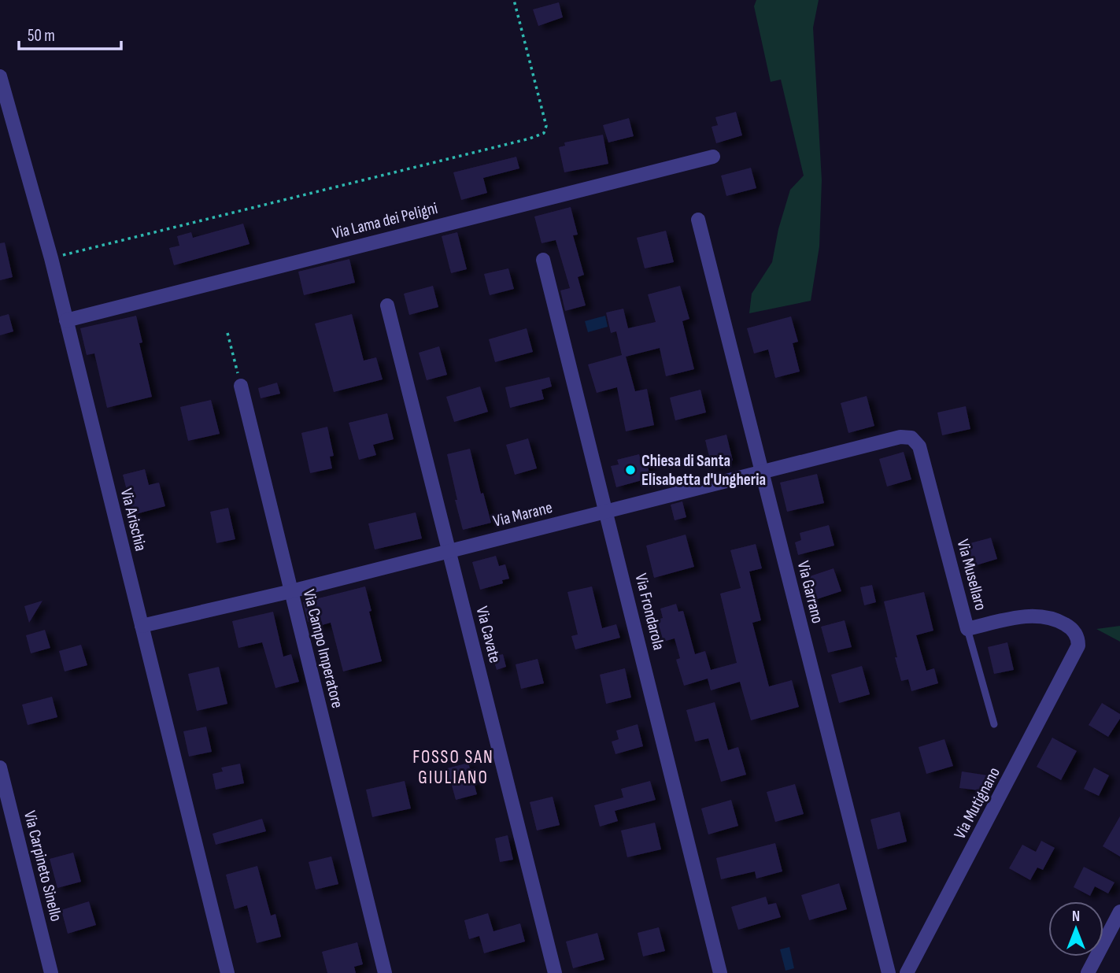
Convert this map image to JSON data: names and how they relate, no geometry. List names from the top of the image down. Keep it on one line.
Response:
{"streets":{"street":["Via Lama dei Peligni","Via Marane","Via Arischia","Via Musellaro","Via Garrano","Via Frondarola","Via Cavate","Via Campo Imperatore","Via Mutignano","Via Carpineto Sinello"]},"crossings":[["Via Lama dei Peligni","Via Arischia"],["Via Marane","Via Arischia"],["Via Marane","Via Musellaro"],["Via Marane","Via Garrano"],["Via Marane","Via Frondarola"],["Via Marane","Via Cavate"],["Via Marane","Via Campo Imperatore"],["Via Musellaro","Via Mutignano"]],"districts":["FOSSO SAN GIULIANO"],"places":["Chiesa di Santa Elisabetta d'Ungheria"],"scale_bar":"50 m","north":"top"}
